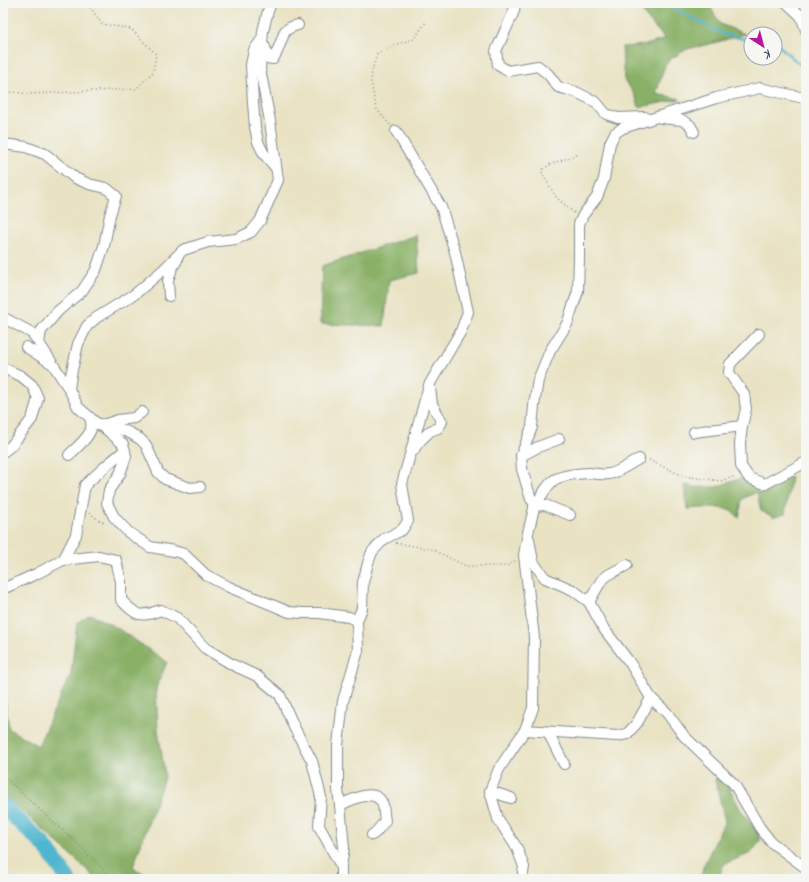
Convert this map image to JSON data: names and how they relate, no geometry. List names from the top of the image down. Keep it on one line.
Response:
{"north":"bottom right"}
